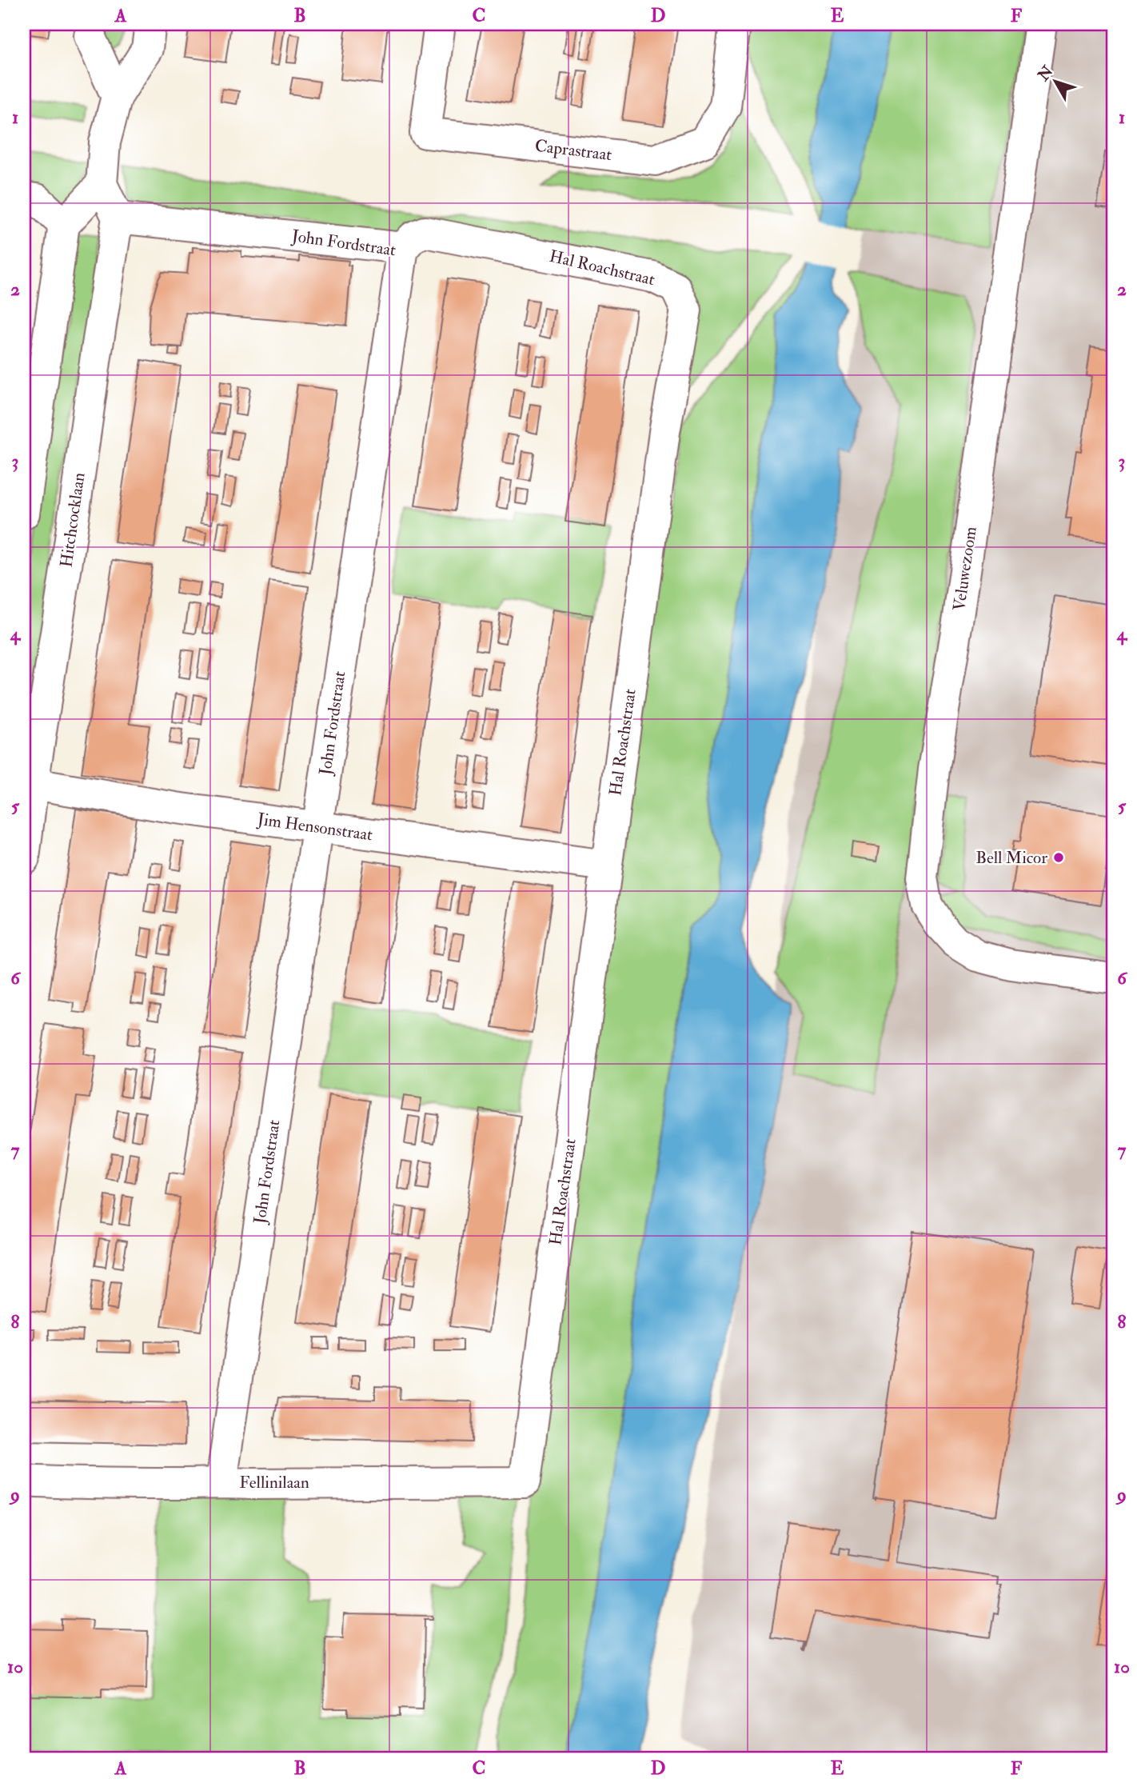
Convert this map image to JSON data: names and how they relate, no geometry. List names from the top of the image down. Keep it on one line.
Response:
{"streets":{"street":["Caprastraat","John Fordstraat","Hal Roachstraat","Hitchcocklaan","Veluwezoom","Jim Hensonstraat","Fellinilaan"]},"crossings":[["John Fordstraat","Hal Roachstraat"],["John Fordstraat","Hitchcocklaan"],["John Fordstraat","Jim Hensonstraat"],["John Fordstraat","Fellinilaan"],["Hal Roachstraat","Jim Hensonstraat"],["Hal Roachstraat","Fellinilaan"],["Hitchcocklaan","Jim Hensonstraat"]],"places":["Bell Micor"],"north":"top left","grid":{"columns":["A","B","C","D","E","F"],"rows":["1","2","3","4","5","6","7","8","9","10"]}}
